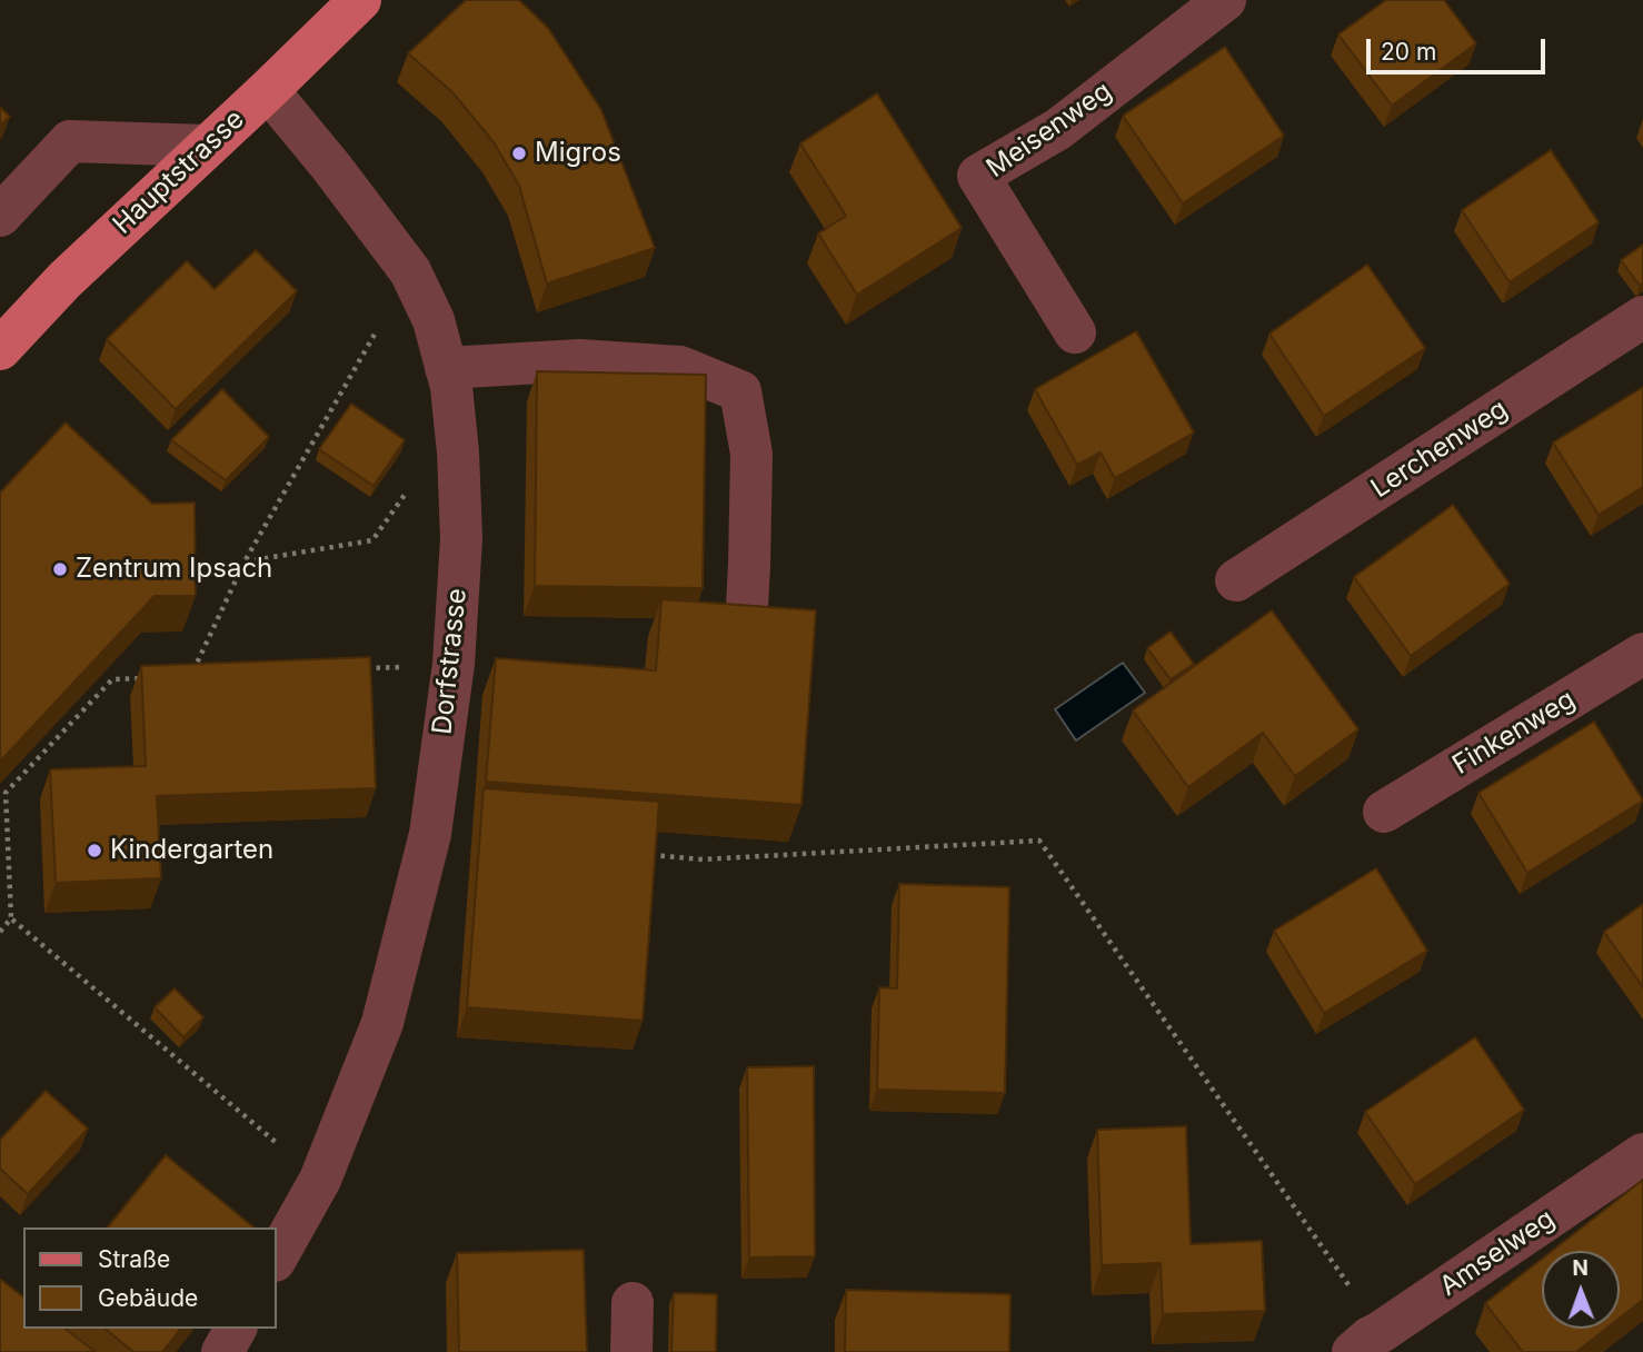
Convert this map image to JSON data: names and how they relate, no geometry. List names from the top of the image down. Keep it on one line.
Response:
{"streets":{"main road":["Hauptstrasse"],"street":["Meisenweg","Lerchenweg","Dorfstrasse","Finkenweg","Amselweg"]},"crossings":[["Hauptstrasse","Dorfstrasse"]],"places":["Migros","Zentrum Ipsach","Kindergarten"],"legend":["Straße","Gebäude"],"scale_bar":"20 m","north":"top"}
